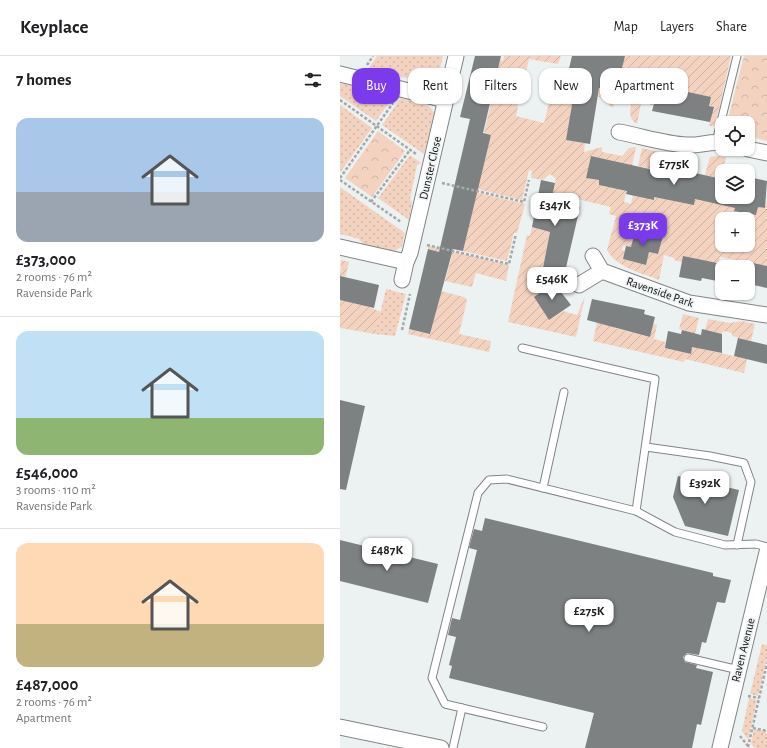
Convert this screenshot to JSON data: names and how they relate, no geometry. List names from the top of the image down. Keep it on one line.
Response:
{"streets":{"street":["Dunster Close","Ravenside Park","Raven Avenue"]},"page":{"header":"Keyplace","nav":["Map","Layers","Share"],"heading":"7 homes","chip":["Buy","Rent","Filters","New","Apartment"],"list":[{"name":"£373,000","note":"2 rooms · 76 m² · Ravenside Park"},{"name":"£546,000","note":"3 rooms · 110 m² · Ravenside Park"},{"name":"£487,000","note":"2 rooms · 76 m² · Apartment"}],"map_buttons":["+","−"],"price":["£775K","£347K","£373K","£546K","£392K","£487K","£275K"]}}
